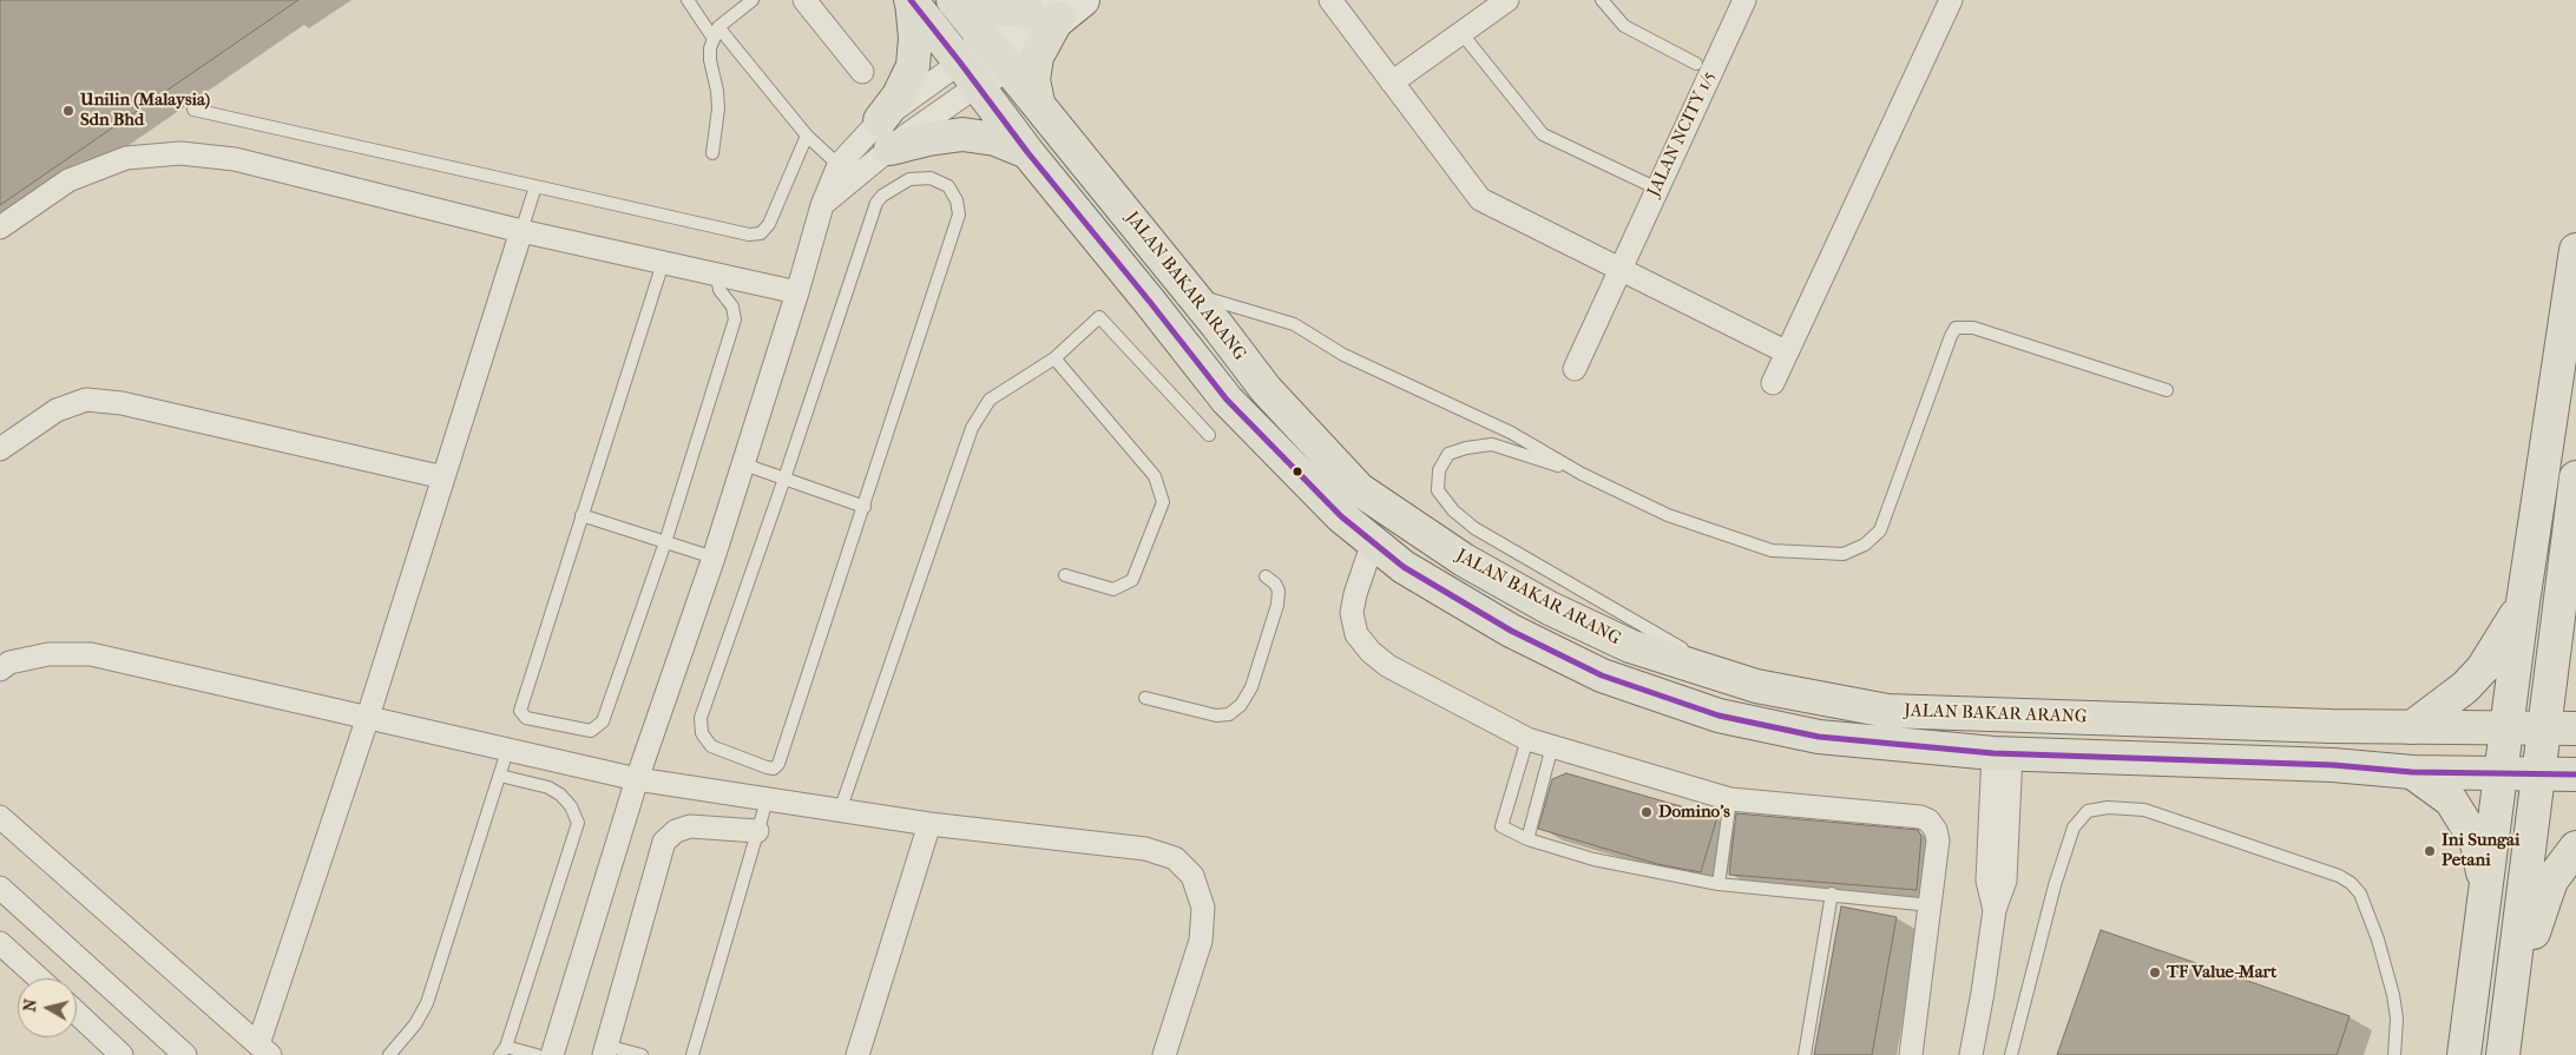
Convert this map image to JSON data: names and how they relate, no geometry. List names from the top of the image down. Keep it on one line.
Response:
{"streets":{"main road":["JALAN BAKAR ARANG"],"street":["JALAN NCITY 1/5"]},"places":["Unilin (Malaysia) Sdn Bhd","Domino's","Ini Sungai Petani","TF Value-Mart"],"north":"left"}
